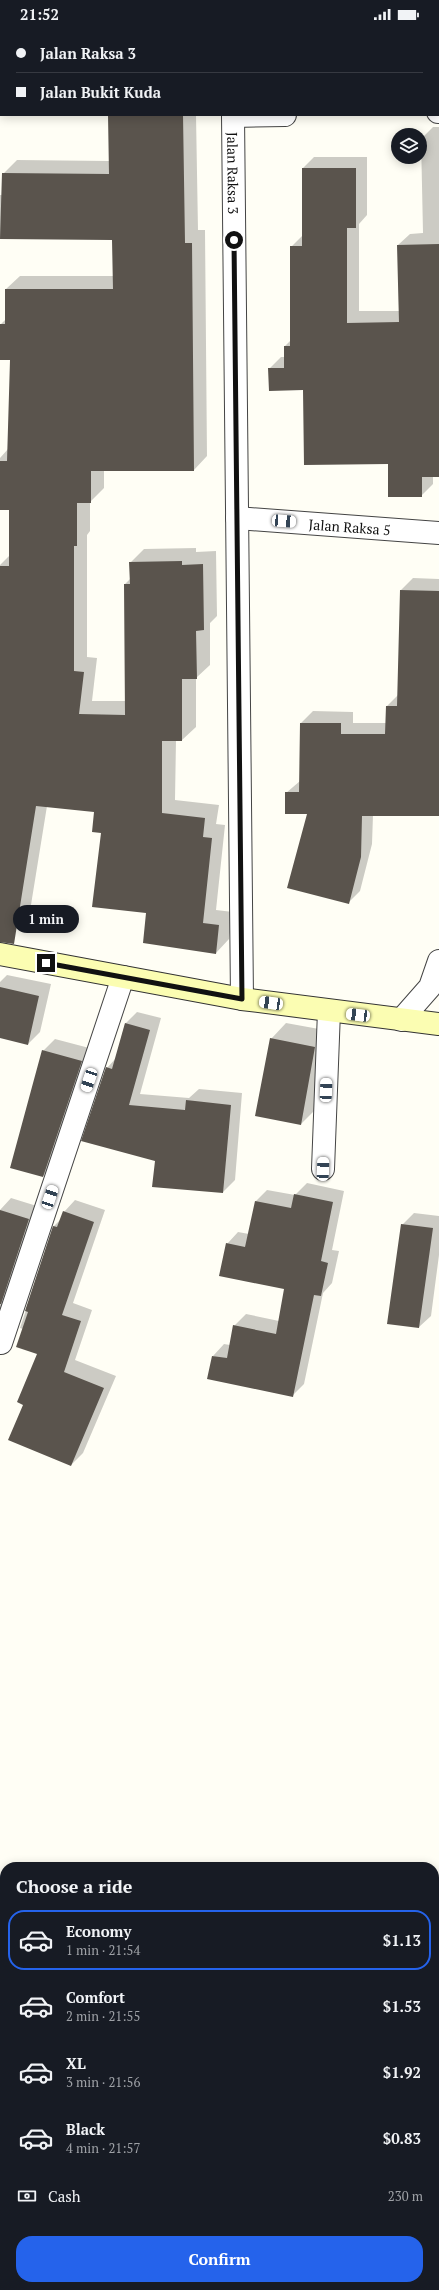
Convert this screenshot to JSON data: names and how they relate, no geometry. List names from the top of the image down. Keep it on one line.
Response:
{"streets":{"street":["Jalan Raksa 3","Jalan Raksa 5"]},"crossings":[["Jalan Raksa 3","Jalan Raksa 5"]],"page":{"status":"21:52","banner":["Jalan Raksa 3","Jalan Bukit Kuda"],"bubble":"1 min","heading":"Choose a ride","list":[{"name":"Economy","note":"1 min · 21:54","value":"$1.13"},{"name":"Comfort","note":"2 min · 21:55","value":"$1.53"},{"name":"XL","note":"3 min · 21:56","value":"$1.92"},{"name":"Black","note":"4 min · 21:57","value":"$0.83"}],"pay":["Cash","230 m"],"buttons":"Confirm"}}
